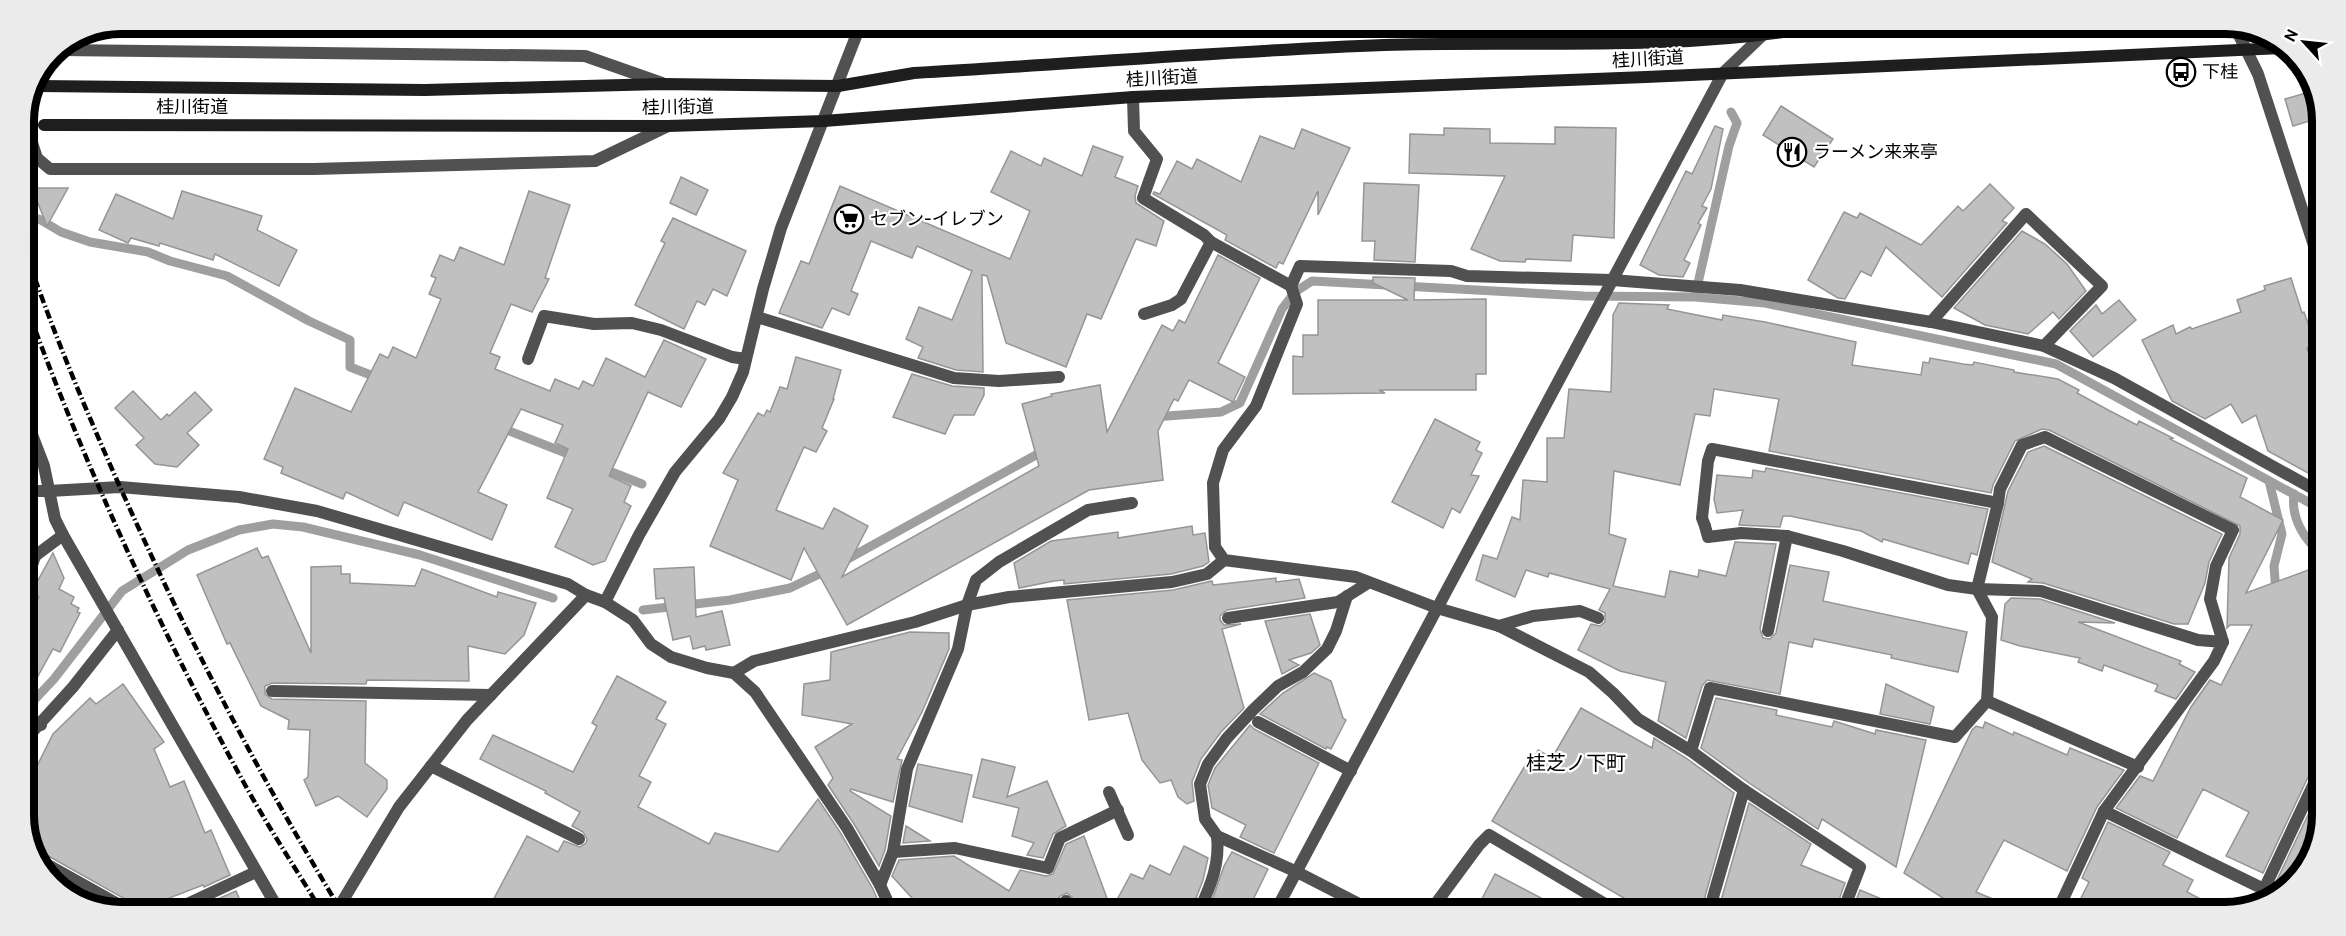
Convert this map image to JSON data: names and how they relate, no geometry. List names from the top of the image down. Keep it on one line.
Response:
{"streets":{"street":["桂川街道"]},"districts":["桂芝ノ下町"],"places":{"bus stop":["下桂"],"restaurant":["ラーメン来来亭"],"supermarket":["セブン-イレブン"]},"north":"top left"}
